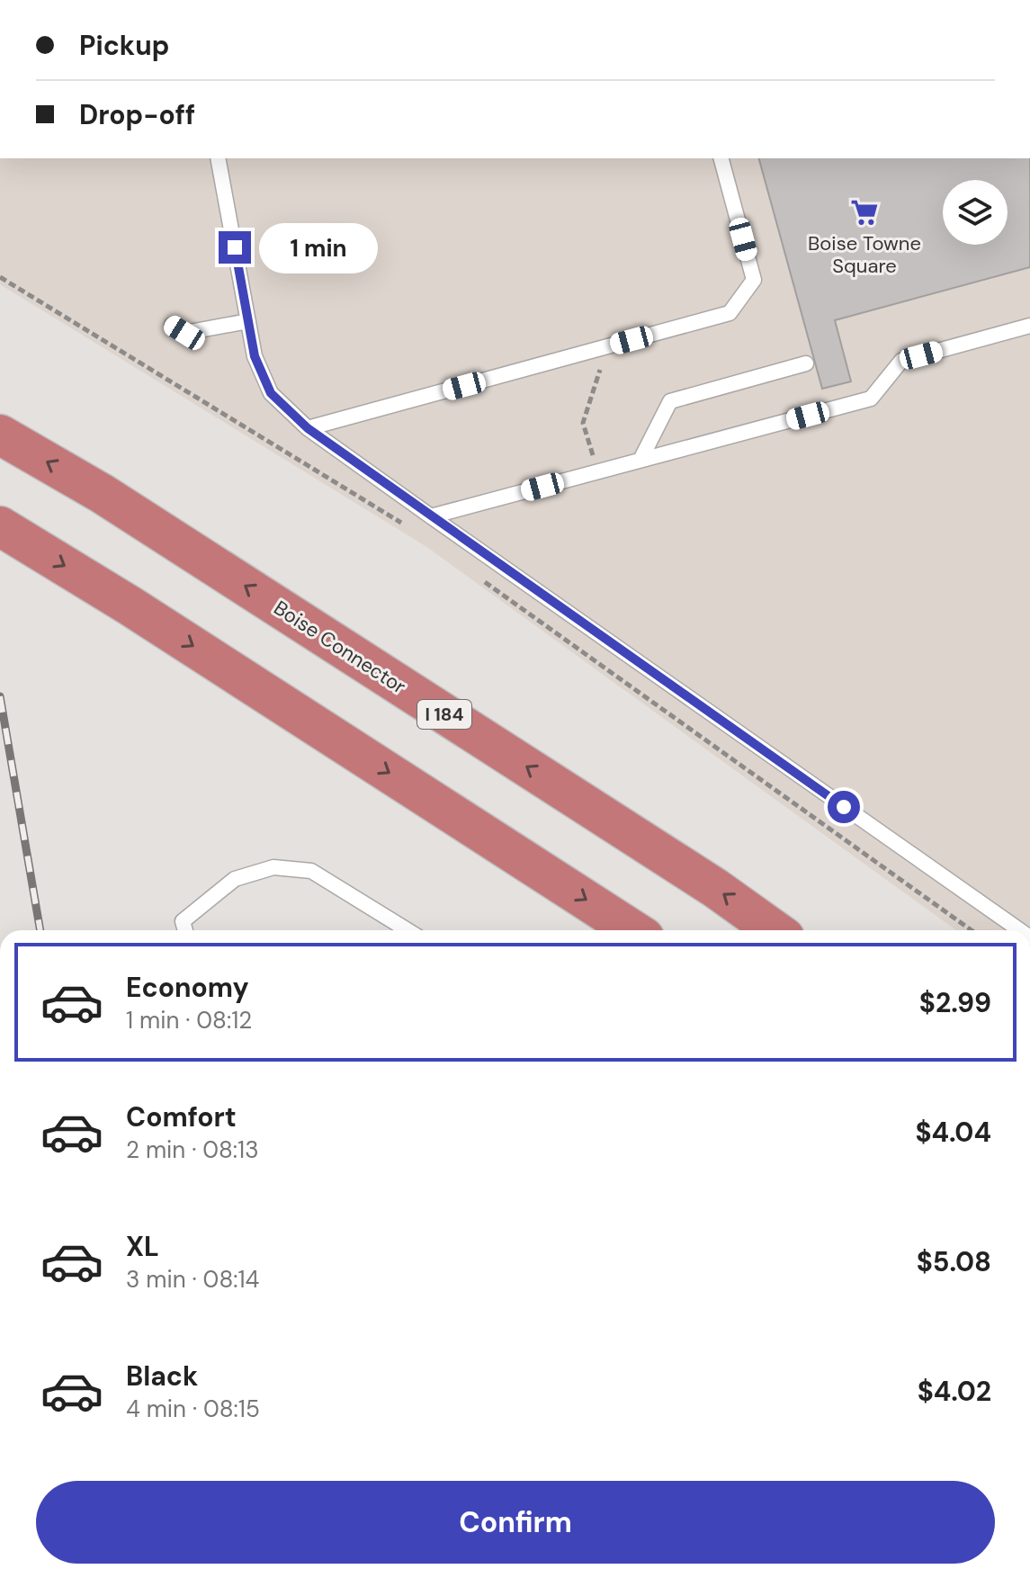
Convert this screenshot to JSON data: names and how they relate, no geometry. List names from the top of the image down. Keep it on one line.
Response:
{"streets":{"highway":["Boise Connector","I 184"]},"places":{"supermarket":["Boise Towne Square"]},"page":{"banner":["Pickup","Drop-off"],"bubble":"1 min","list":[{"name":"Economy","note":"1 min · 08:12","value":"$2.99"},{"name":"Comfort","note":"2 min · 08:13","value":"$4.04"},{"name":"XL","note":"3 min · 08:14","value":"$5.08"},{"name":"Black","note":"4 min · 08:15","value":"$4.02"}],"buttons":"Confirm"}}
